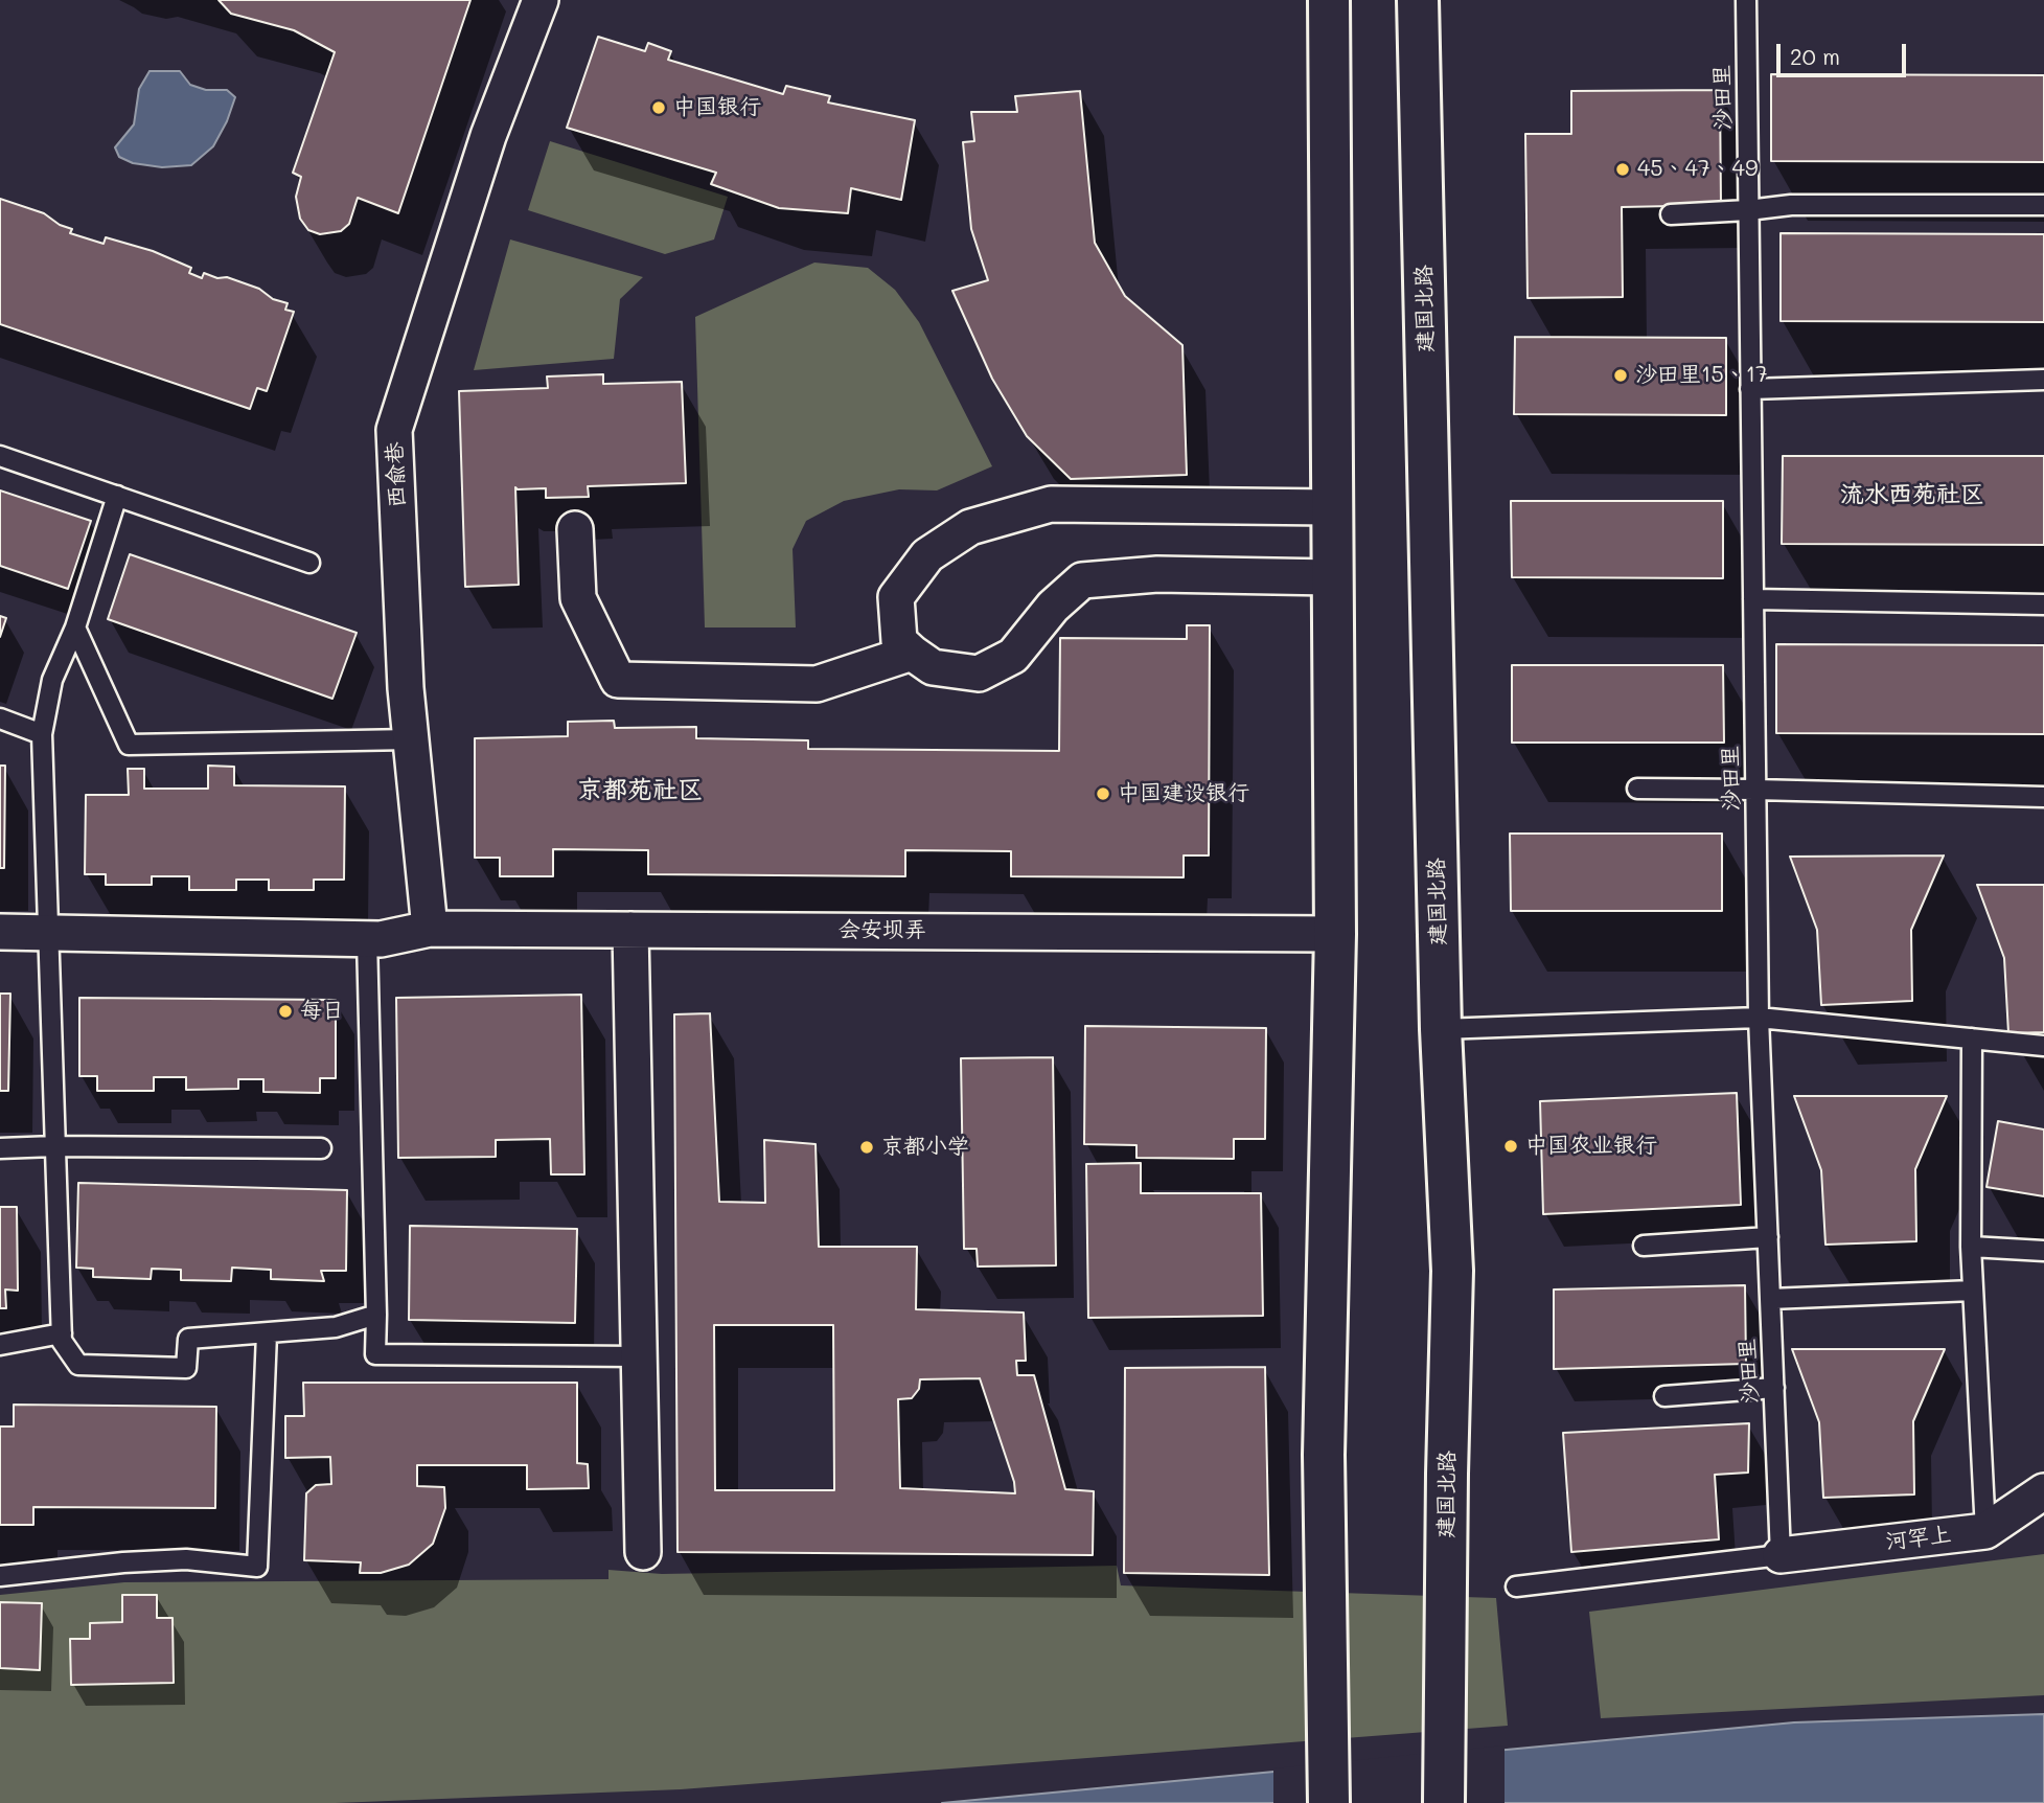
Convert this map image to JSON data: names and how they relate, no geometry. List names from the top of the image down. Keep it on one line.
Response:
{"streets":{"main road":["建国北路"],"street":["西俞巷","会安坝弄","河罕上"],"lane":["沙田里"]},"crossings":[["沙田里","河罕上"],["西俞巷","会安坝弄"]],"districts":["流水西苑社区","京都苑社区"],"places":["中国银行","45、47、49","沙田里15、17","中国建设银行","每日","中国农业银行","京都小学"],"scale_bar":"20 m"}
